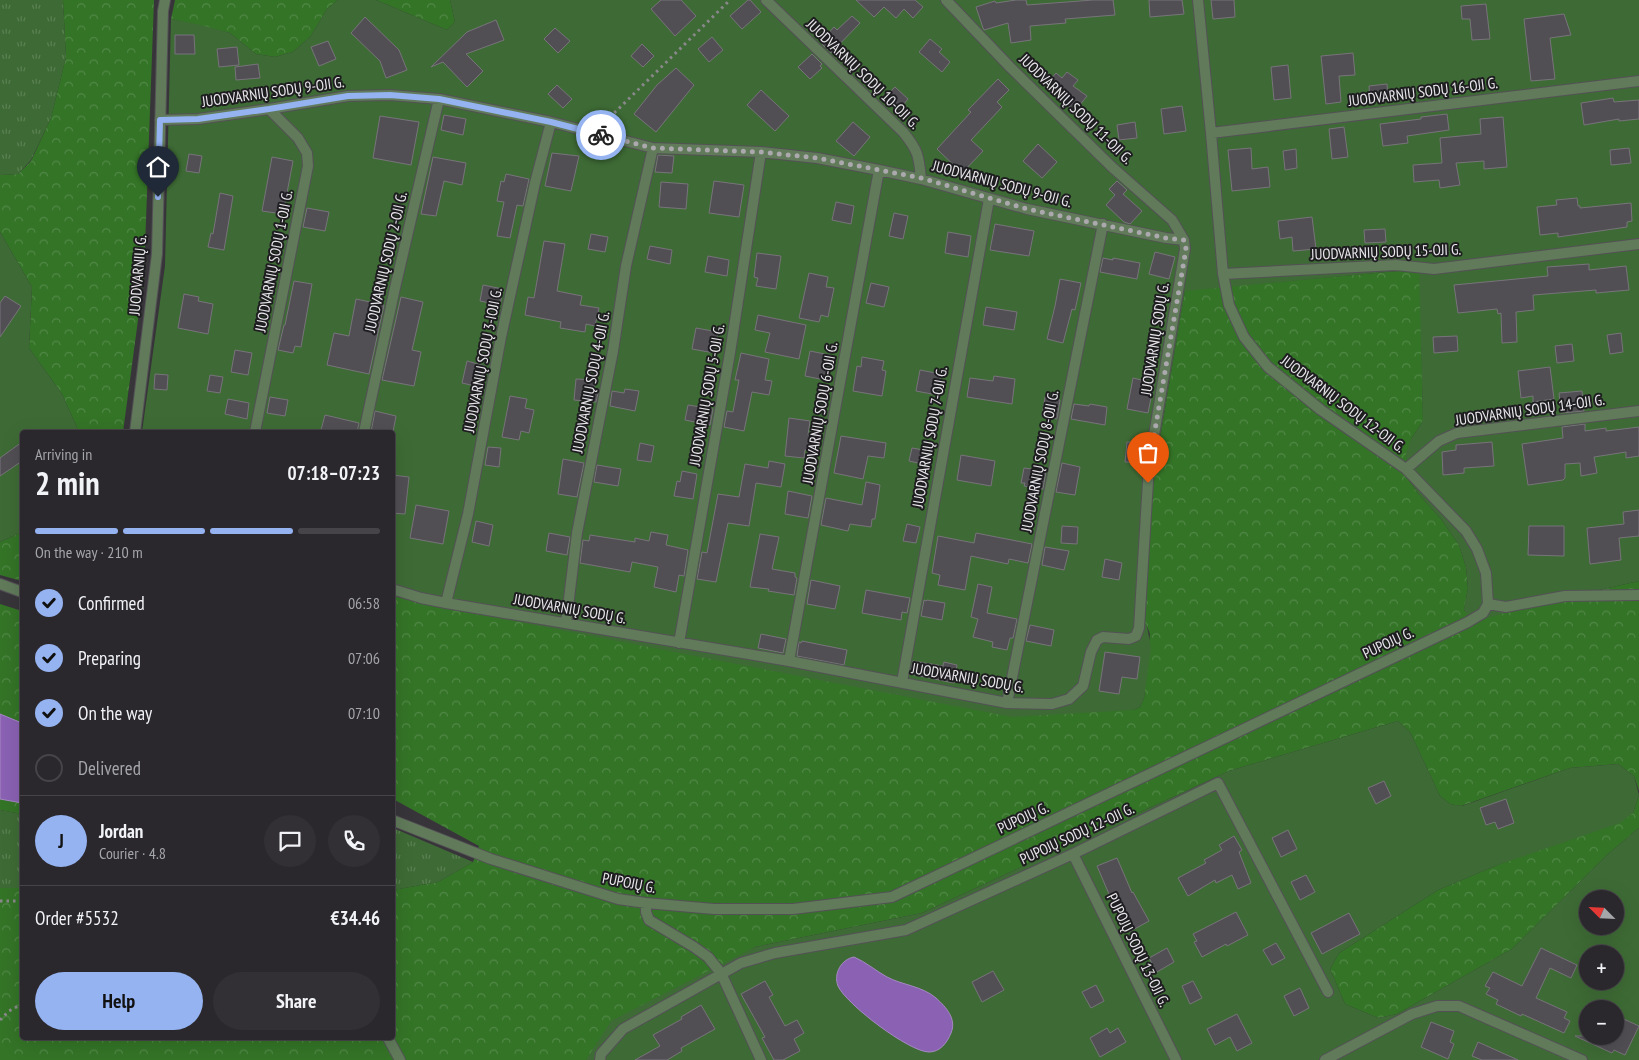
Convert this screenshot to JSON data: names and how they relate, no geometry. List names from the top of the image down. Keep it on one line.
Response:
{"streets":{"street":["JUODVARNIŲ SODŲ 10-OJI G.","JUODVARNIŲ SODŲ 9-OJI G.","JUODVARNIŲ SODŲ 16-OJI G.","JUODVARNIŲ SODŲ 11-OJI G.","JUODVARNIŲ SODŲ 15-OJI G.","JUODVARNIŲ SODŲ 1-OJI G.","JUODVARNIŲ SODŲ 2-OJI G.","JUODVARNIŲ G.","JUODVARNIŲ SODŲ G.","JUODVARNIŲ SODŲ 3-IOJI G.","JUODVARNIŲ SODŲ 4-OJI G.","JUODVARNIŲ SODŲ 5-OJI G.","JUODVARNIŲ SODŲ 12-OJI G.","JUODVARNIŲ SODŲ 14-OJI G.","JUODVARNIŲ SODŲ 6-OJI G.","JUODVARNIŲ SODŲ 7-OJI G.","JUODVARNIŲ SODŲ 8-OJI G.","PUPOJŲ G.","PUPOJŲ SODŲ 12-OJI G.","PUPOJŲ SODŲ 13-OJI G."]},"crossings":[["JUODVARNIŲ SODŲ 10-OJI G.","JUODVARNIŲ SODŲ 9-OJI G."],["JUODVARNIŲ SODŲ 9-OJI G.","JUODVARNIŲ SODŲ 11-OJI G."],["JUODVARNIŲ SODŲ 9-OJI G.","JUODVARNIŲ SODŲ 1-OJI G."],["JUODVARNIŲ SODŲ 9-OJI G.","JUODVARNIŲ SODŲ 2-OJI G."],["JUODVARNIŲ SODŲ 9-OJI G.","JUODVARNIŲ G."],["JUODVARNIŲ SODŲ 9-OJI G.","JUODVARNIŲ SODŲ G."],["JUODVARNIŲ SODŲ 9-OJI G.","JUODVARNIŲ SODŲ 3-IOJI G."],["JUODVARNIŲ SODŲ 9-OJI G.","JUODVARNIŲ SODŲ 4-OJI G."],["JUODVARNIŲ SODŲ 9-OJI G.","JUODVARNIŲ SODŲ 5-OJI G."],["JUODVARNIŲ SODŲ 9-OJI G.","JUODVARNIŲ SODŲ 6-OJI G."],["JUODVARNIŲ SODŲ 9-OJI G.","JUODVARNIŲ SODŲ 7-OJI G."],["JUODVARNIŲ SODŲ 9-OJI G.","JUODVARNIŲ SODŲ 8-OJI G."],["JUODVARNIŲ SODŲ 16-OJI G.","JUODVARNIŲ SODŲ 12-OJI G."],["JUODVARNIŲ SODŲ 11-OJI G.","JUODVARNIŲ SODŲ G."],["JUODVARNIŲ SODŲ 15-OJI G.","JUODVARNIŲ SODŲ 12-OJI G."],["JUODVARNIŲ SODŲ G.","JUODVARNIŲ SODŲ 3-IOJI G."],["JUODVARNIŲ SODŲ G.","JUODVARNIŲ SODŲ 4-OJI G."],["JUODVARNIŲ SODŲ G.","JUODVARNIŲ SODŲ 5-OJI G."],["JUODVARNIŲ SODŲ G.","JUODVARNIŲ SODŲ 6-OJI G."],["JUODVARNIŲ SODŲ G.","JUODVARNIŲ SODŲ 7-OJI G."],["JUODVARNIŲ SODŲ G.","JUODVARNIŲ SODŲ 8-OJI G."],["JUODVARNIŲ SODŲ 12-OJI G.","JUODVARNIŲ SODŲ 14-OJI G."],["JUODVARNIŲ SODŲ 12-OJI G.","PUPOJŲ G."],["PUPOJŲ SODŲ 12-OJI G.","PUPOJŲ SODŲ 13-OJI G."]],"north":"top left","page":{"heading":["2 min","Arriving in","07:18–07:23"],"panel":["Jordan","Courier · 4.8","Order #5532","€34.46"],"bar":"On the way · 210 m","list":[["Confirmed","06:58"],["Preparing","07:06"],["On the way","07:10"],"Delivered"],"round":"J","map_buttons":["+","−"],"buttons":["Help","Share"]}}
